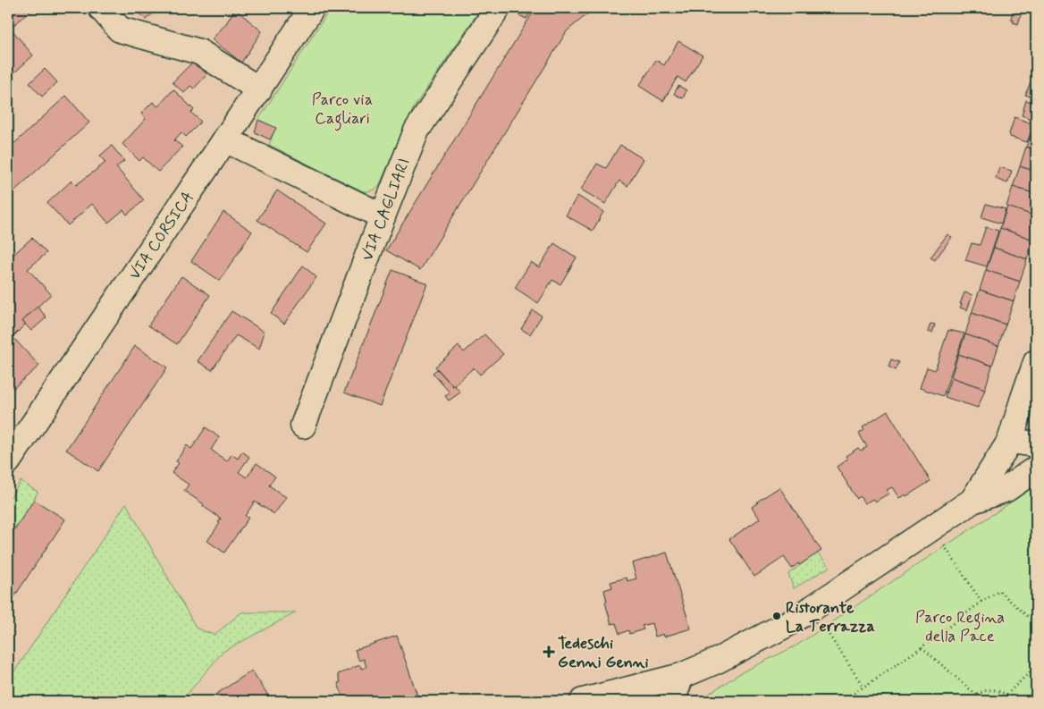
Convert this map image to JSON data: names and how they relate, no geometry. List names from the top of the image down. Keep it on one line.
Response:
{"streets":{"street":["VIA CAGLIARI","VIA CORSICA"]},"parks":["Parco via Cagliari","Parco Regina della Pace"],"places":{"other":["Ristorante La Terrazza"],"health":["Tedeschi Genni Genni"]}}
